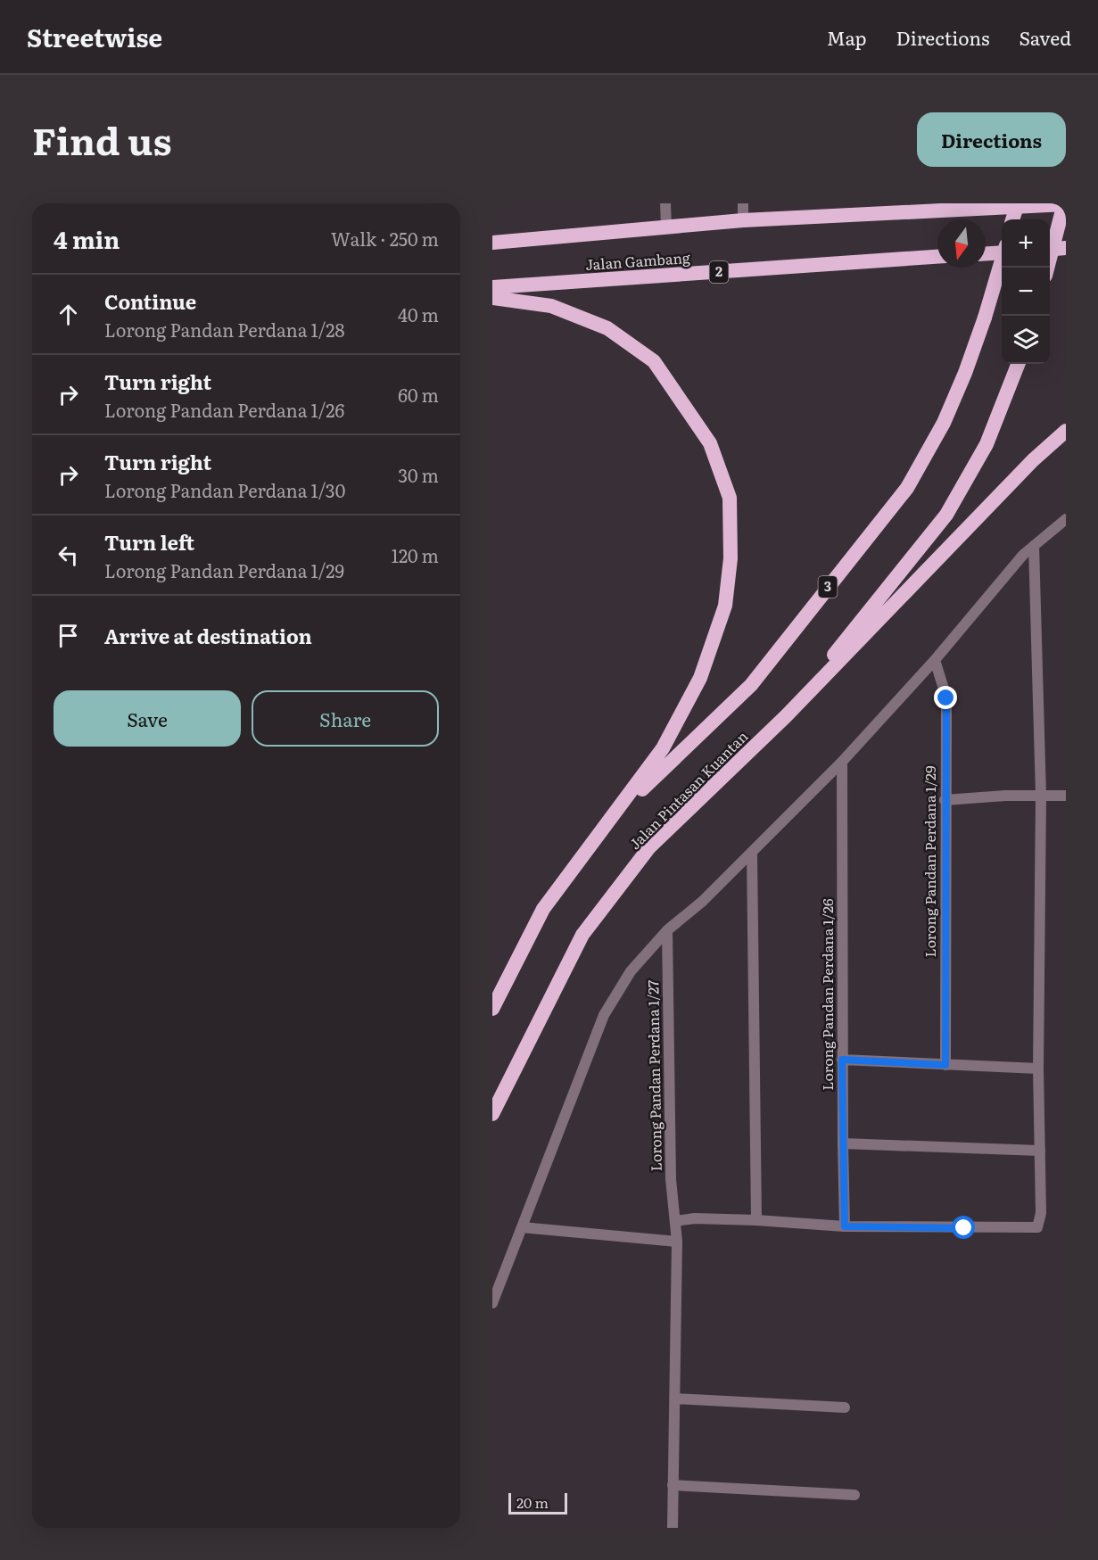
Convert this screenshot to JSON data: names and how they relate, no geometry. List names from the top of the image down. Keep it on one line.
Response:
{"streets":{"highway":["Jalan Gambang","2","3","Jalan Pintasan Kuantan"],"street":["Lorong Pandan Perdana 1/29","Lorong Pandan Perdana 1/26","Lorong Pandan Perdana 1/27"]},"scale_bar":"20 m","north":"bottom","page":{"header":"Streetwise","nav":["Map","Directions","Saved"],"title":"Find us","buttons":["Directions",["Save","Share"]],"heading":["4 min","Walk · 250 m"],"map_buttons":["+","−"],"list":[["Continue","Lorong Pandan Perdana 1/28","40 m"],["Turn right","Lorong Pandan Perdana 1/26","60 m"],["Turn right","Lorong Pandan Perdana 1/30","30 m"],["Turn left","Lorong Pandan Perdana 1/29","120 m"],"Arrive at destination"],"scale":"20 m"}}
